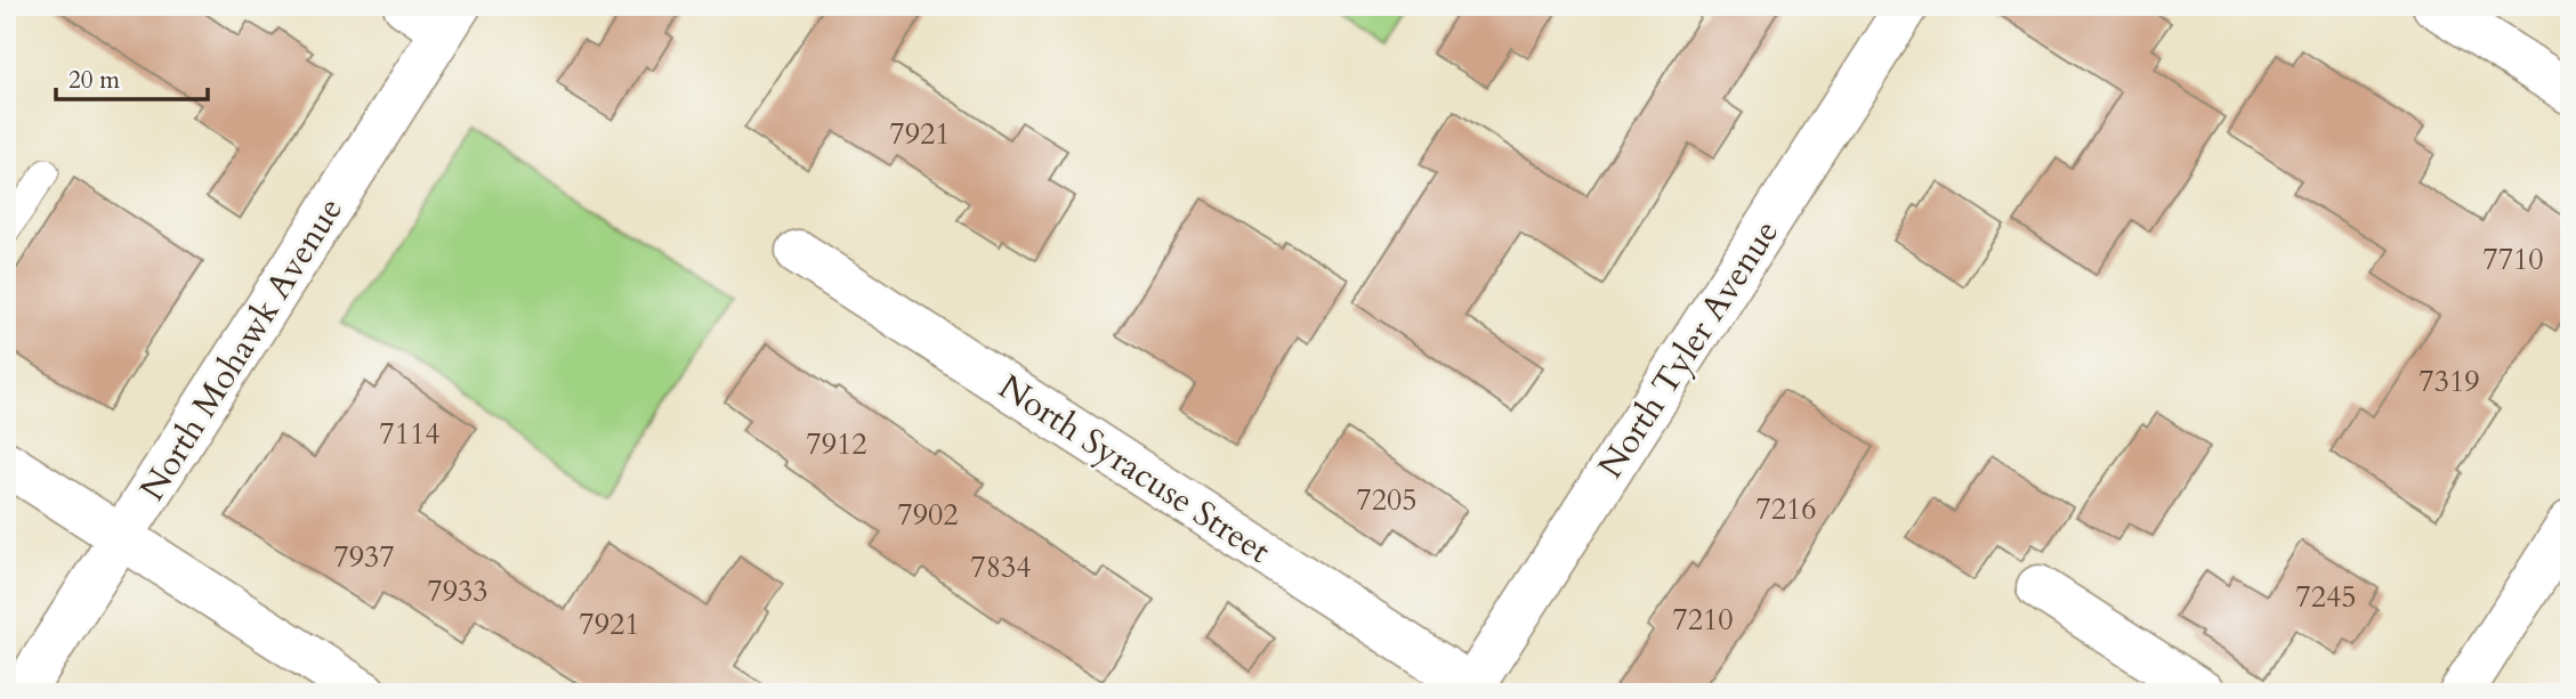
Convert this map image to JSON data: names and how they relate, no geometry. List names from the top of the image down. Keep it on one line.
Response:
{"streets":{"street":["North Mohawk Avenue","North Tyler Avenue","North Syracuse Street"]},"crossings":[["North Tyler Avenue","North Syracuse Street"]],"house_numbers":["7921","7710","7319","7114","7912","7205","7216","7902","7937","7834","7933","7245","7210","7921"],"scale_bar":"20 m"}
